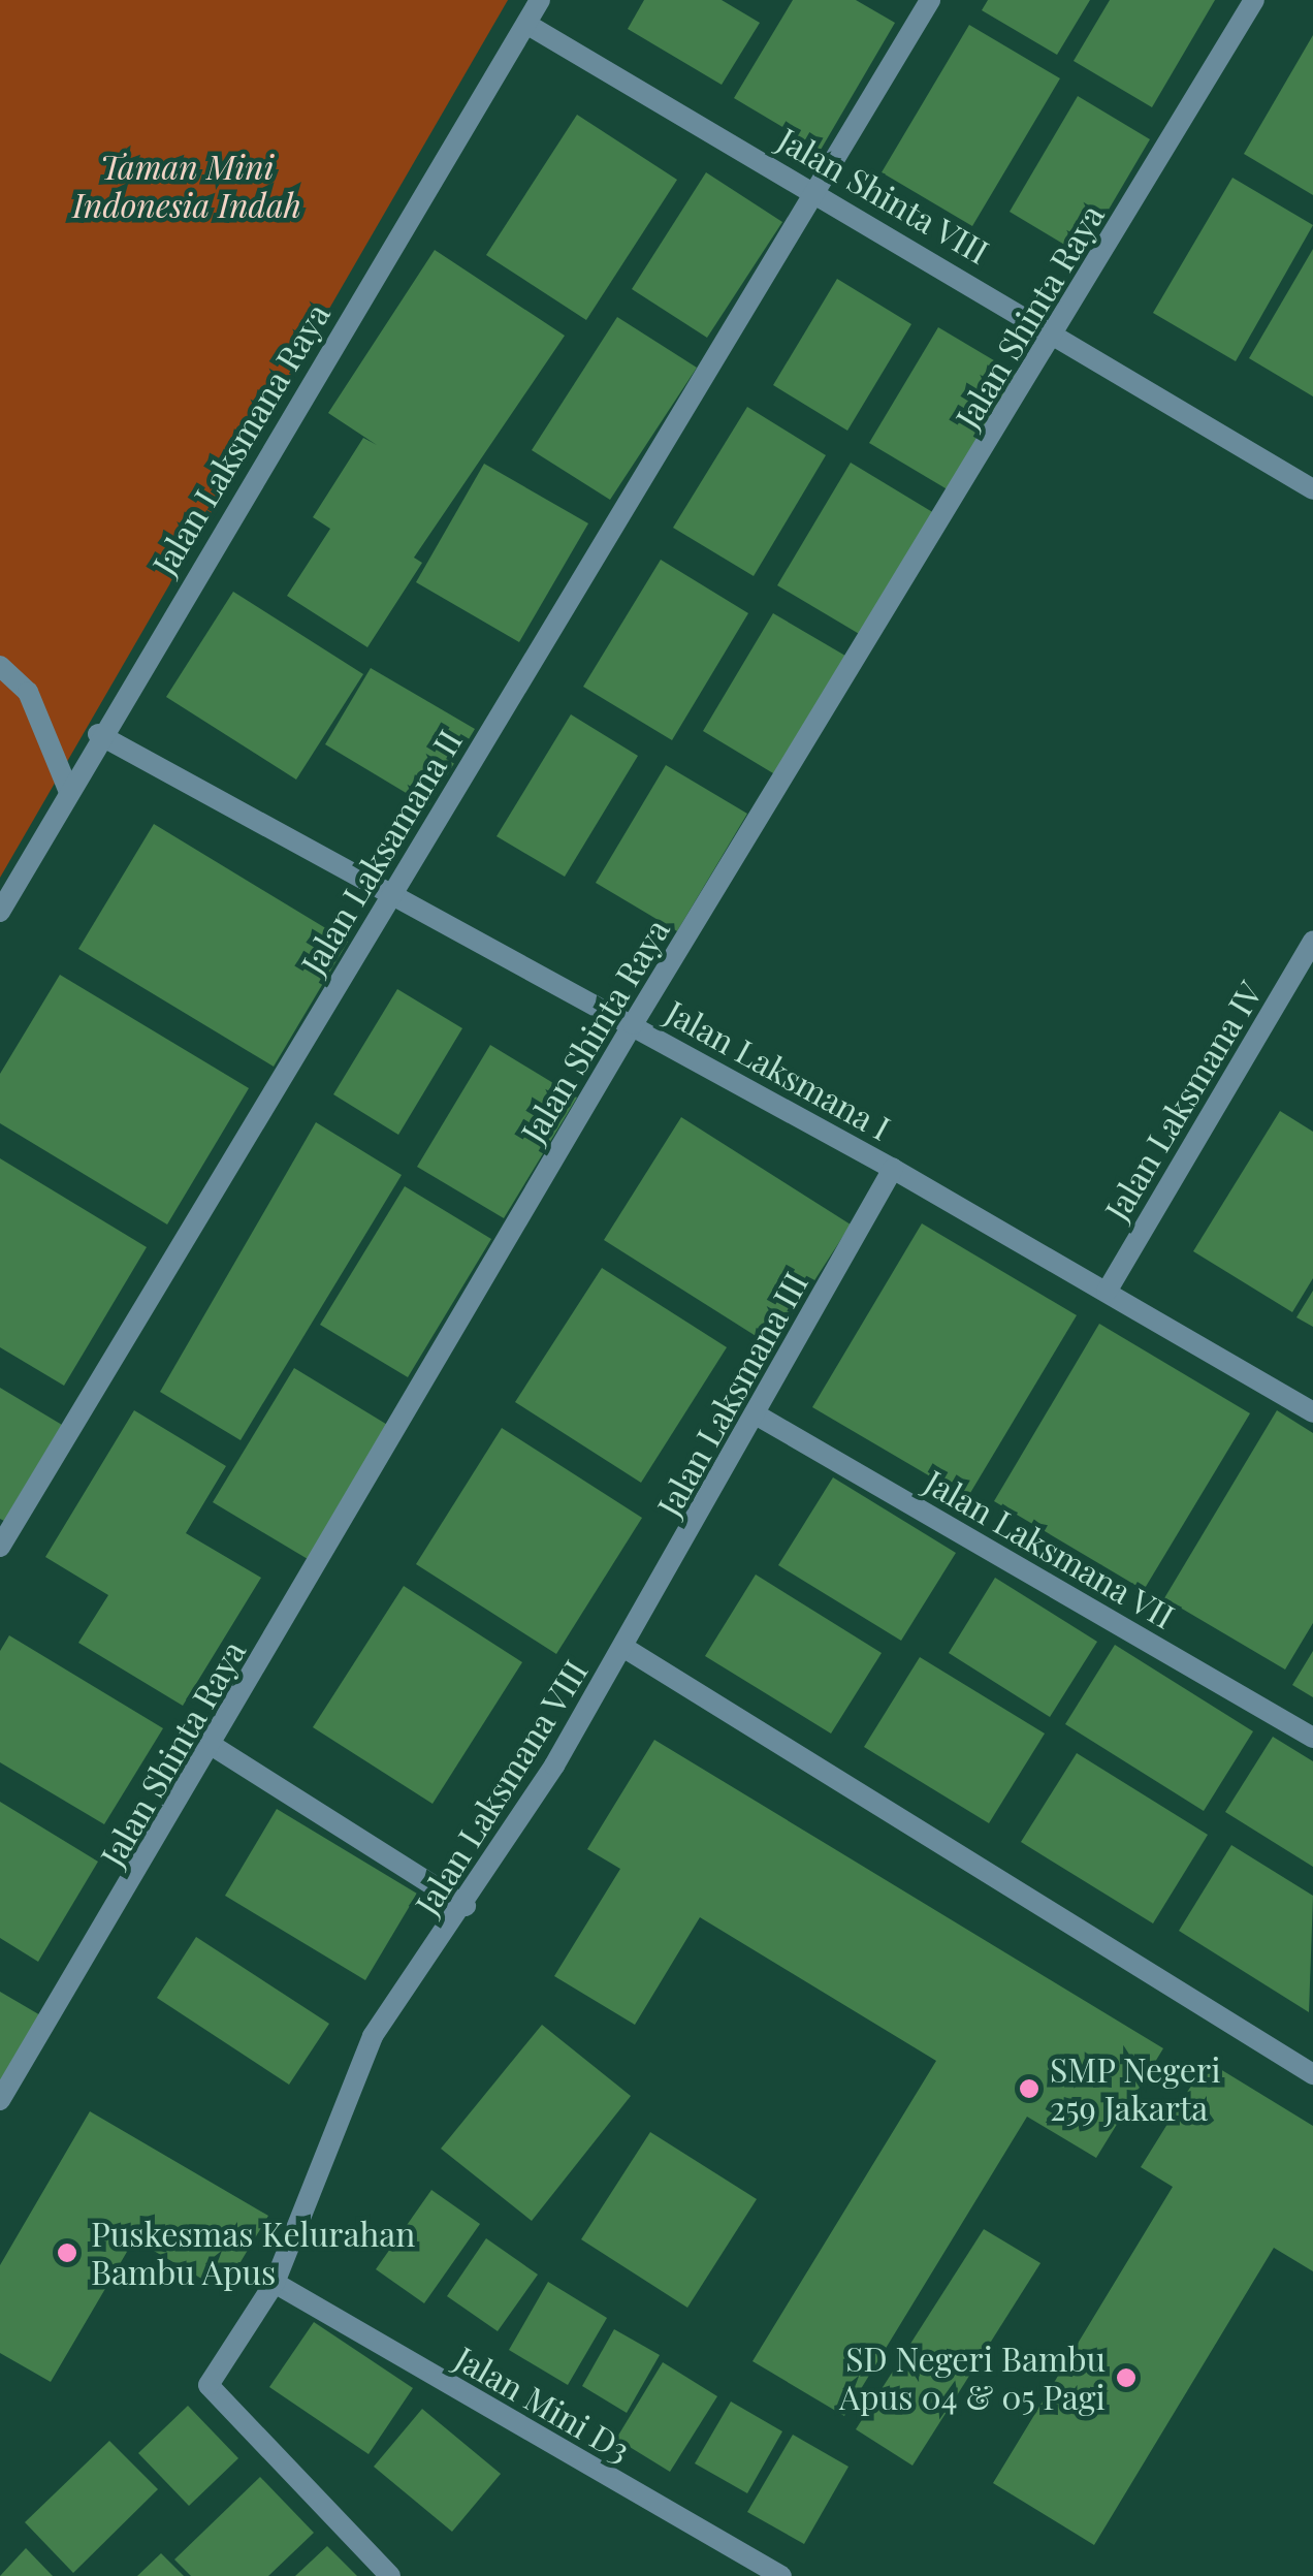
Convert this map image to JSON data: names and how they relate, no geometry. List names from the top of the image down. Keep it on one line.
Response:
{"streets":{"street":["Jalan Shinta VIII","Jalan Shinta Raya","Jalan Laksmana Raya","Jalan Laksamana II","Jalan Laksmana I","Jalan Laksmana IV","Jalan Laksmana III","Jalan Laksmana VII","Jalan Laksmana VIII","Jalan Mini D3"]},"crossings":[["Jalan Shinta VIII","Jalan Shinta Raya"],["Jalan Shinta VIII","Jalan Laksmana Raya"],["Jalan Shinta VIII","Jalan Laksamana II"],["Jalan Shinta Raya","Jalan Laksmana I"],["Jalan Laksmana Raya","Jalan Laksmana I"],["Jalan Laksamana II","Jalan Laksmana I"],["Jalan Laksmana I","Jalan Laksmana IV"],["Jalan Laksmana I","Jalan Laksmana III"],["Jalan Laksmana III","Jalan Laksmana VII"],["Jalan Laksmana III","Jalan Laksmana VIII"],["Jalan Laksmana VIII","Jalan Mini D3"]],"parks":["Taman Mini Indonesia Indah"],"places":["SMP Negeri 259 Jakarta","Puskesmas Kelurahan Bambu Apus","SD Negeri Bambu Apus 04 & 05 Pagi"]}
